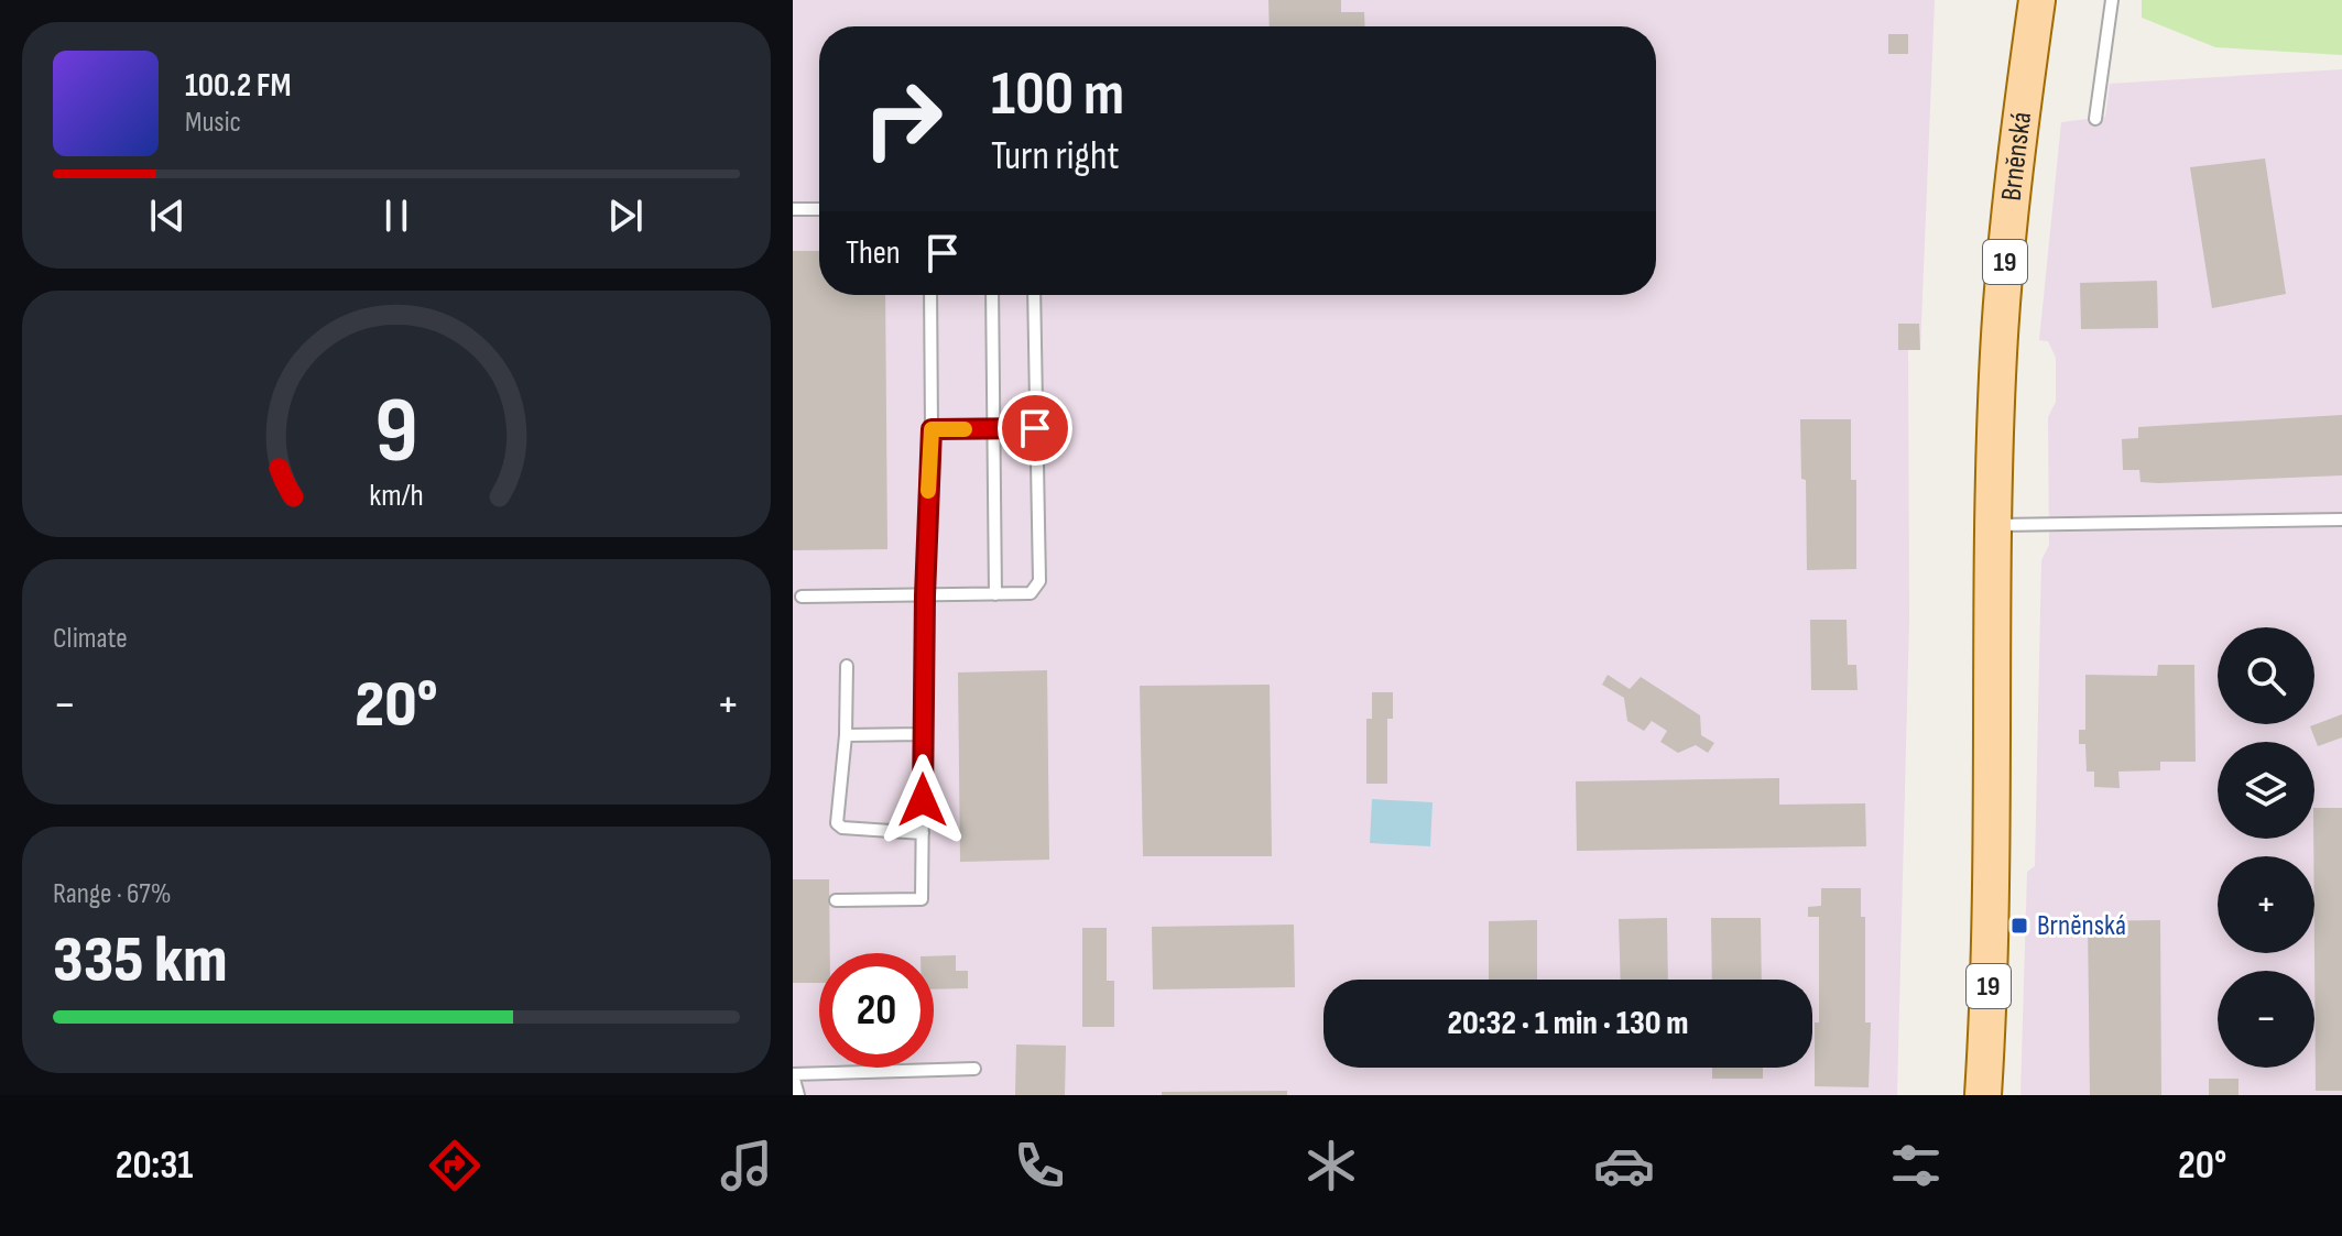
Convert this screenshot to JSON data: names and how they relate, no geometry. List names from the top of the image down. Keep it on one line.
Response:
{"streets":{"main road":["Brněnská","19"]},"places":{"transit":["Brněnská"]},"page":{"turn":["100 m","Turn right"],"song":["100.2 FM","Music"],"then":"Then","tile":["Climate",["Range · 67%","335 km"]],"map_buttons":["+","−"],"heat":["−","20°","+"],"limit":"20","trip":"20:32 · 1 min · 130 m","tabs":["20:31","20°"],"gauge":["9","km/h"]}}
